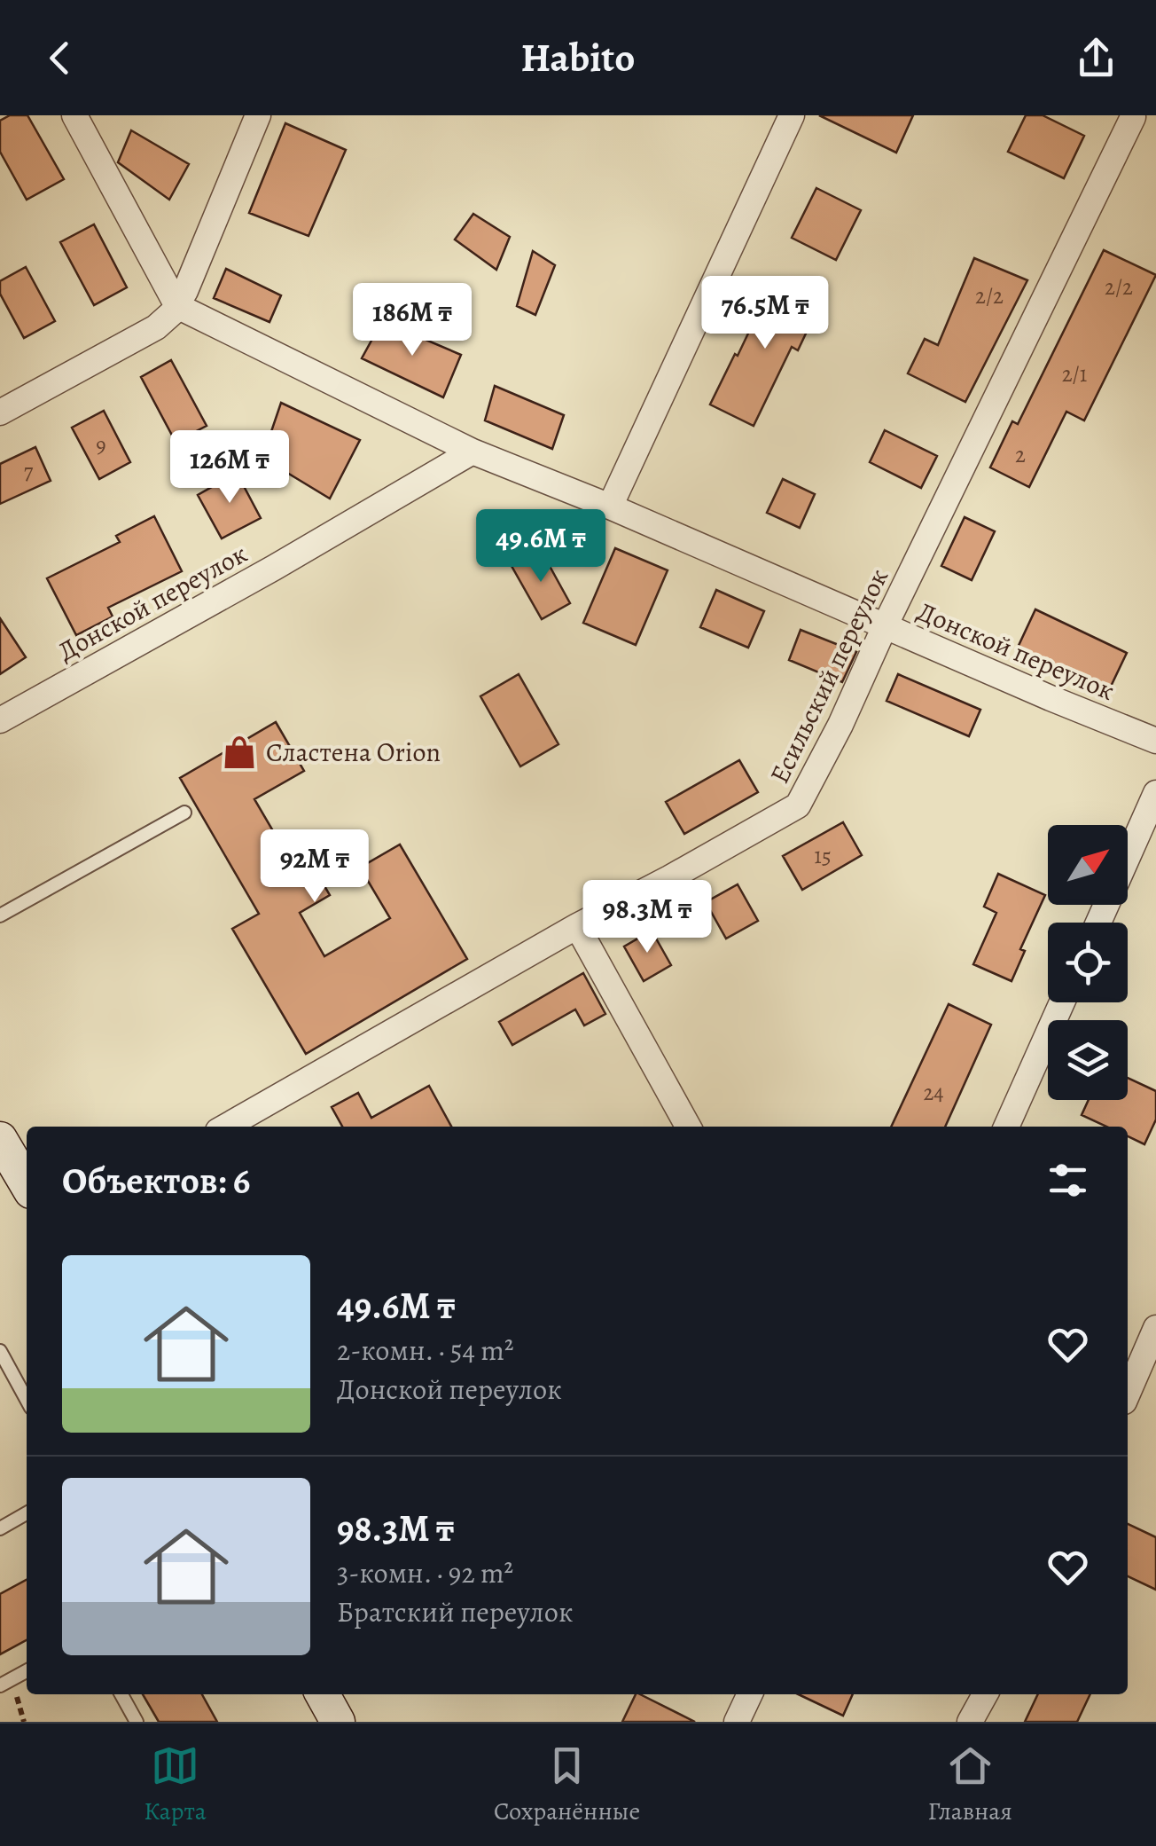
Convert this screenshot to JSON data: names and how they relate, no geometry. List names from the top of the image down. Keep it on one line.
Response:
{"streets":{"street":["Донской переулок","Есильский переулок"]},"crossings":[["Донской переулок","Есильский переулок"]],"places":{"shop":["Сластена Orion"]},"house_numbers":["2/2","2/2","2/1","9","2","7","15","24"],"north":"top right","page":{"header":"Habito","price":["76.5M ₸","186M ₸","126M ₸","49.6M ₸","92M ₸","98.3M ₸"],"heading":"Объектов: 6","list":[{"name":"49.6M ₸","note":"2-комн. · 54 m² · Донской переулок"},{"name":"98.3M ₸","note":"3-комн. · 92 m² · Братский переулок"}],"tabs":["Карта","Сохранённые","Главная"]}}
